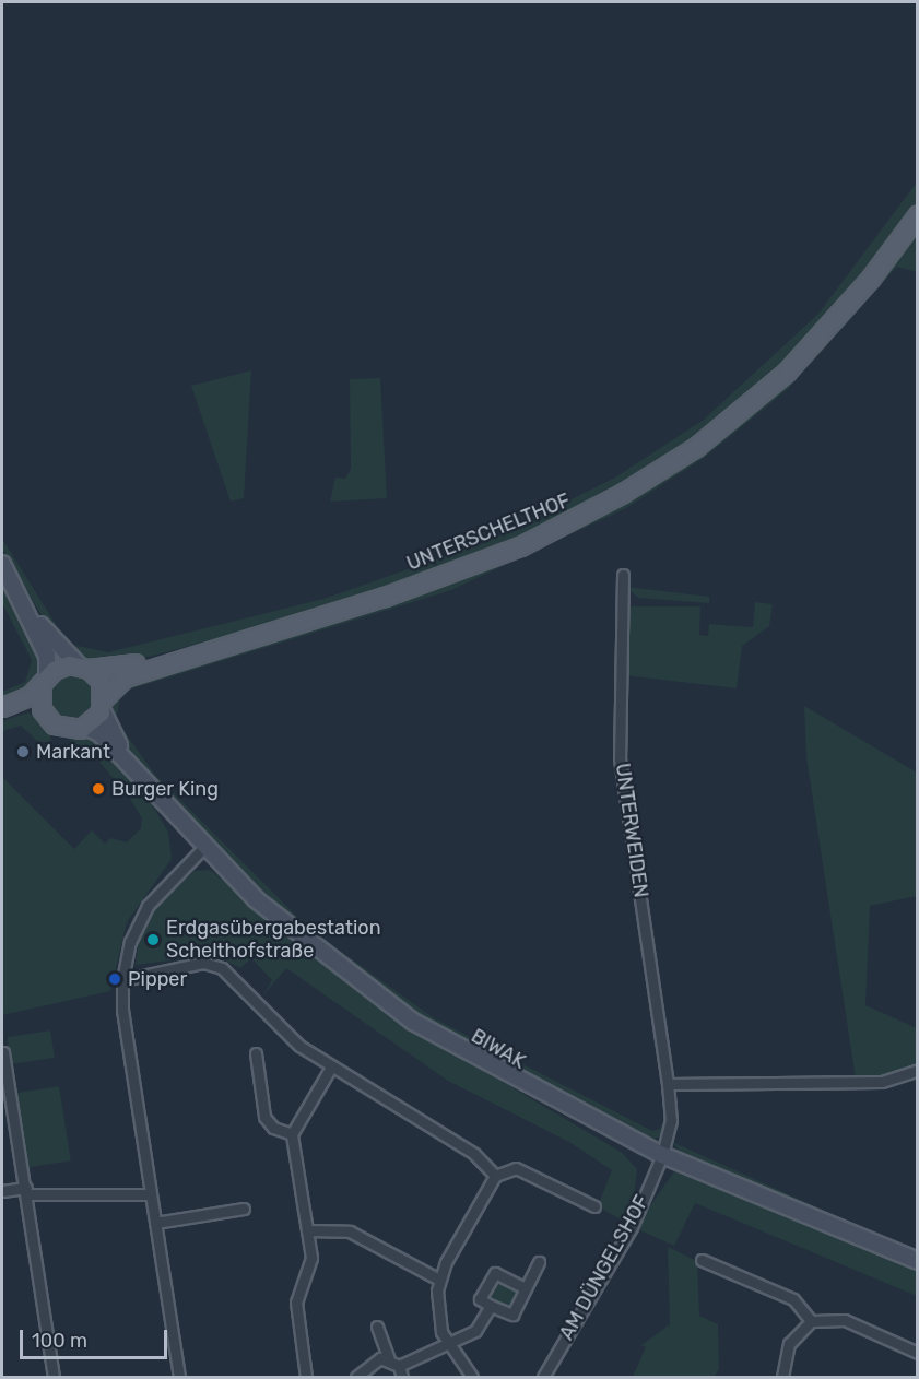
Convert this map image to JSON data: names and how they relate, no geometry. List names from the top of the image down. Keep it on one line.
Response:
{"streets":{"main road":["UNTERSCHELTHOF"],"street":["UNTERWEIDEN","BIWAK","AM DÜNGELSHOF"]},"crossings":[["UNTERSCHELTHOF","BIWAK"],["UNTERWEIDEN","BIWAK"],["UNTERWEIDEN","AM DÜNGELSHOF"],["BIWAK","AM DÜNGELSHOF"]],"places":["Markant","Burger King","Erdgasübergabestation Schelthofstraße","Pipper"],"scale_bar":"100 m"}
